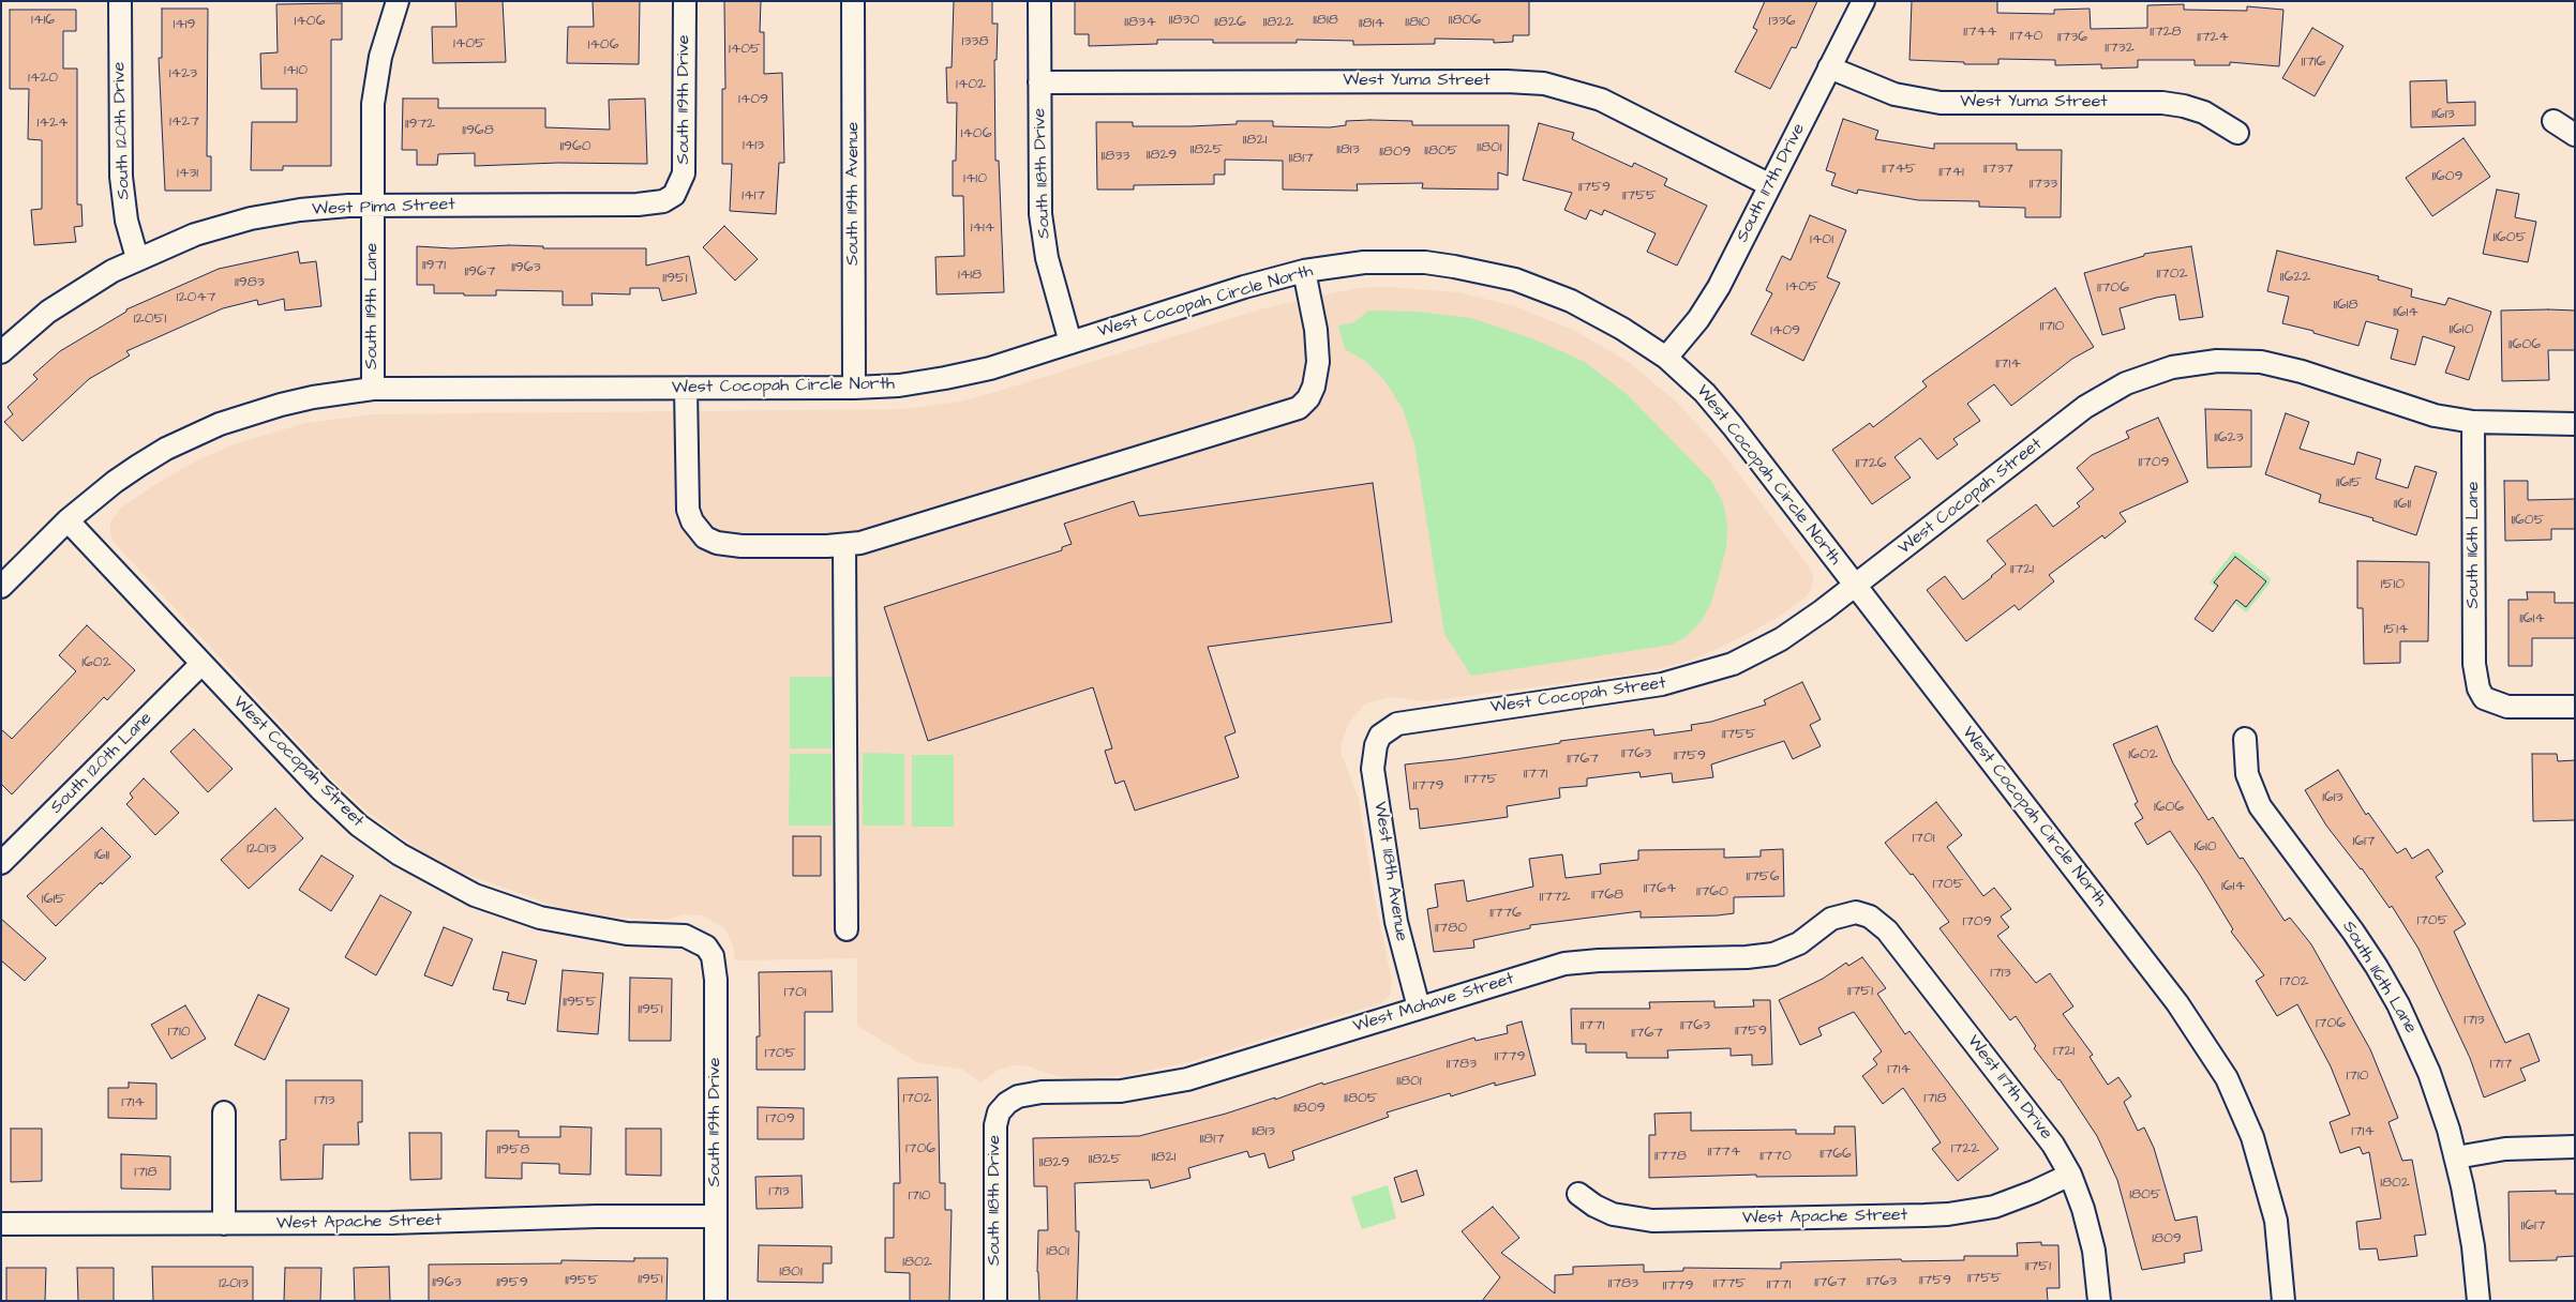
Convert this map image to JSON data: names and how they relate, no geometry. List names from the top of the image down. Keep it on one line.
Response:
{"streets":{"street":["West Yuma Street","South 119th Drive","South 120th Drive","South 118th Drive","South 117th Drive","South 119th Avenue","West Pima Street","West Cocopah Circle North","South 119th Lane","West Cocopah Street","South 116th Lane","South 120th Lane","West 118th Avenue","West Mohave Street","West 117th Drive","West Apache Street"]},"crossings":[["West Yuma Street","South 118th Drive"],["West Yuma Street","South 117th Drive"],["South 119th Drive","West Pima Street"],["South 119th Drive","West Cocopah Street"],["South 119th Drive","West Apache Street"],["South 120th Drive","West Pima Street"],["South 118th Drive","West Cocopah Circle North"],["South 118th Drive","West Mohave Street"],["South 117th Drive","West Cocopah Circle North"],["South 119th Avenue","West Cocopah Circle North"],["West Pima Street","South 119th Lane"],["West Cocopah Circle North","South 119th Lane"],["West Cocopah Circle North","West Cocopah Street"],["West Cocopah Street","South 116th Lane"],["West Cocopah Street","South 120th Lane"],["West Cocopah Street","West 118th Avenue"],["West 118th Avenue","West Mohave Street"],["West Mohave Street","West 117th Drive"],["West 117th Drive","West Apache Street"]],"house_numbers":["1416","11830","11818","11806","1406","1336","11834","11826","11822","11810","11814","1419","11744","11728","11740","11736","11724","1338","1405","1406","11732","1405","11716","1410","1423","1420","1402","1409","11613","1427","1424","11972","11968","1406","11821","1413","11960","11801","11825","11813","11805","11809","11829","11833","11817","11745","11737","11741","1431","11609","1410","11733","11759","1417","11755","1414","11605","1401","11971","11963","11967","11702","1418","11622","11951","11983","1405","11706","12047","11618","11614","12051","11710","11610","1409","11606","11714","11623","11709","11726","11615","11611","11605","11721","1510","11614","1514","1602","11755","11763","1602","11759","11767","11771","11775","11779","1613","1606","1701","1617","1610","12013","1611","11756","1705","1614","11764","11760","11768","11772","1615","11776","1705","1709","11780","1713","1702","11751","1701","11955","11951","1713","1706","11771","11763","11759","1710","11767","1721","1705","11779","11783","1717","1714","1710","11801","1702","11805","1718","1713","1714","11809","1709","11813","1714","11817","1706","1722","11958","11774","11766","11778","11770","11821","11825","11829","1718","1802","1713","1805","1710","11617","1809","1801","1802","11751","1801","11755","11951","11955","11759","11763","11963","11959","11767","12013","11783","11775","11771","11779"]}
